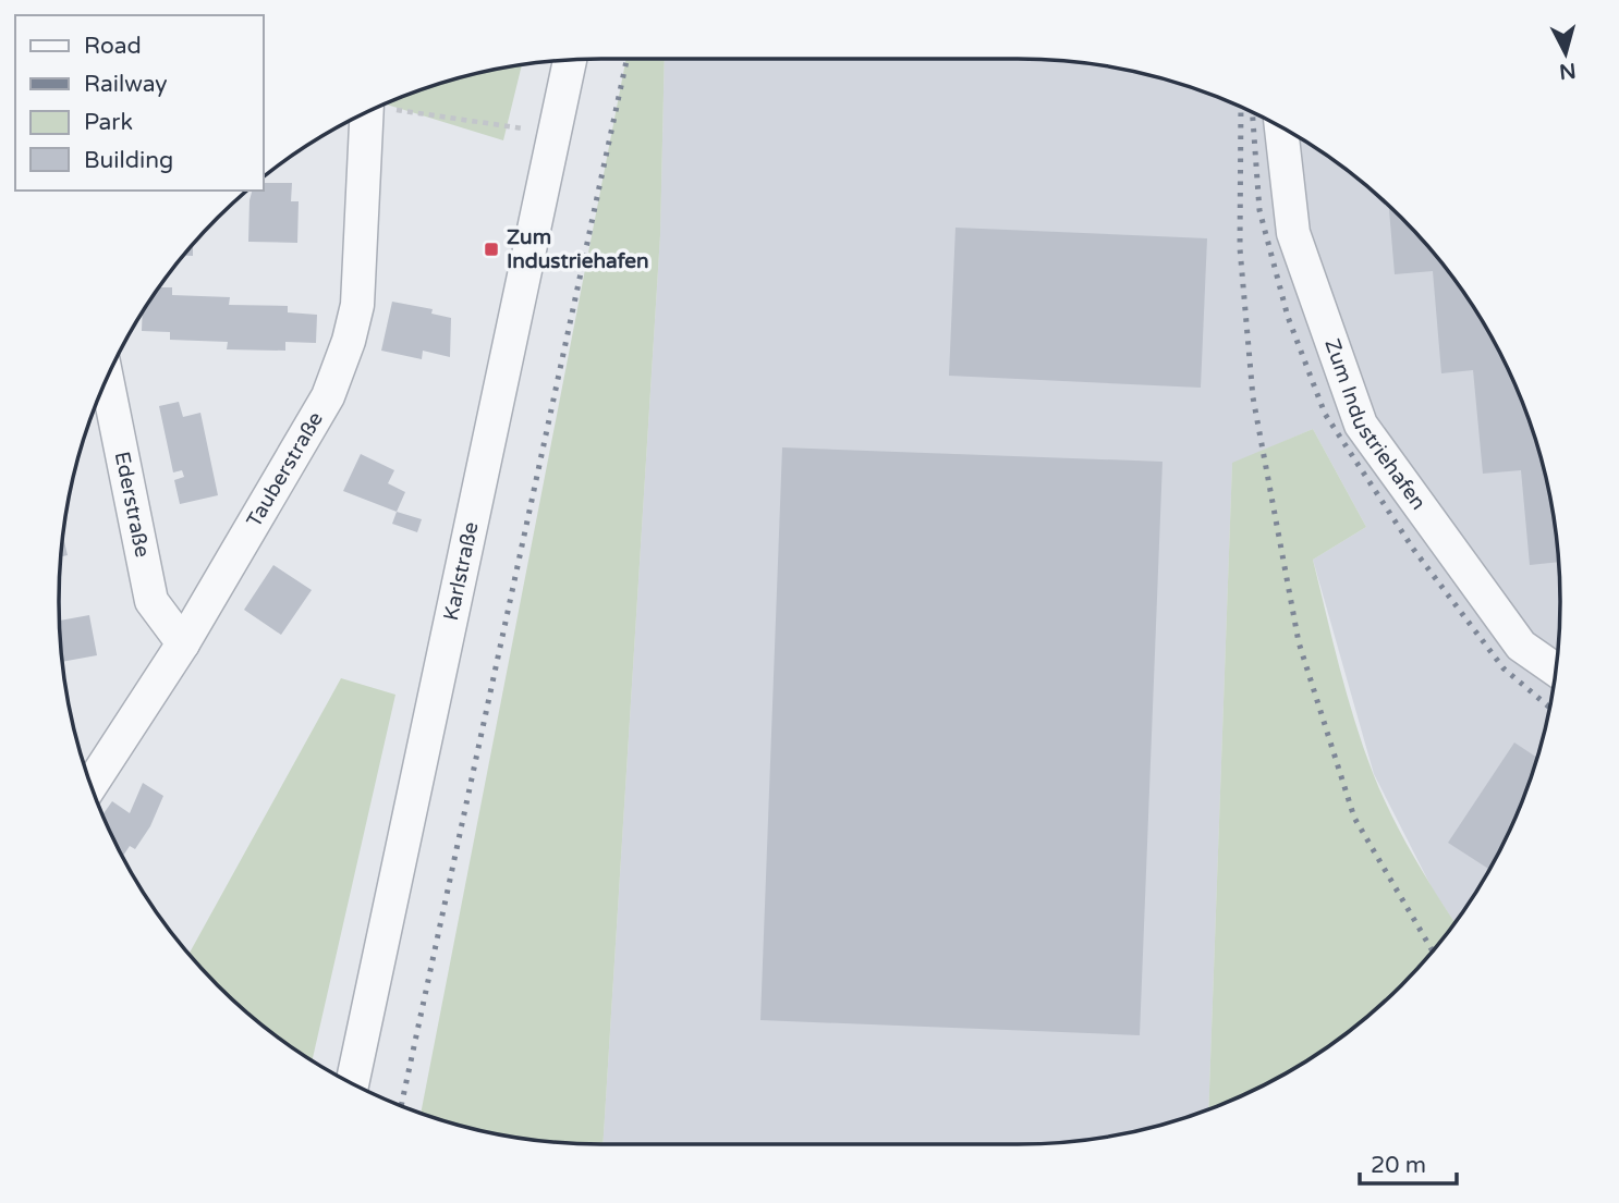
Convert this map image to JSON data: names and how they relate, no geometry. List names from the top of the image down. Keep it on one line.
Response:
{"streets":{"street":["Zum Industriehafen","Tauberstraße","Ederstraße","Karlstraße"]},"crossings":[["Tauberstraße","Ederstraße"]],"places":{"transit":["Zum Industriehafen"]},"legend":["Road","Railway","Park","Building"],"scale_bar":"20 m","north":"bottom"}
